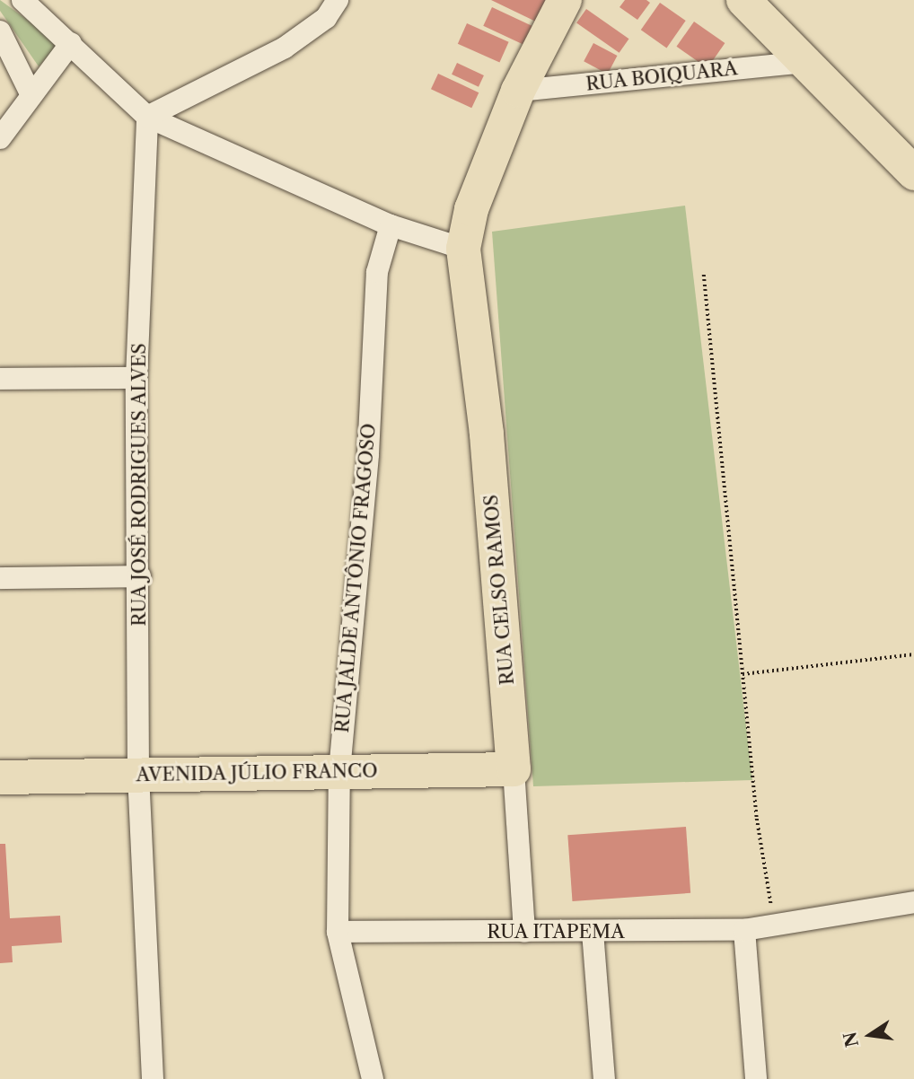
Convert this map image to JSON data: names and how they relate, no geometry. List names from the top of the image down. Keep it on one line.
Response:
{"streets":{"main road":["RUA CELSO RAMOS","AVENIDA JÚLIO FRANCO"],"street":["RUA BOIQUARA","RUA JOSÉ RODRIGUES ALVES","RUA JALDE ANTÔNIO FRAGOSO","RUA ITAPEMA"]},"crossings":[["RUA BOIQUARA","RUA CELSO RAMOS"],["RUA JOSÉ RODRIGUES ALVES","AVENIDA JÚLIO FRANCO"],["RUA JALDE ANTÔNIO FRAGOSO","AVENIDA JÚLIO FRANCO"],["RUA JALDE ANTÔNIO FRAGOSO","RUA ITAPEMA"],["RUA CELSO RAMOS","AVENIDA JÚLIO FRANCO"],["RUA CELSO RAMOS","RUA ITAPEMA"]],"north":"left"}
